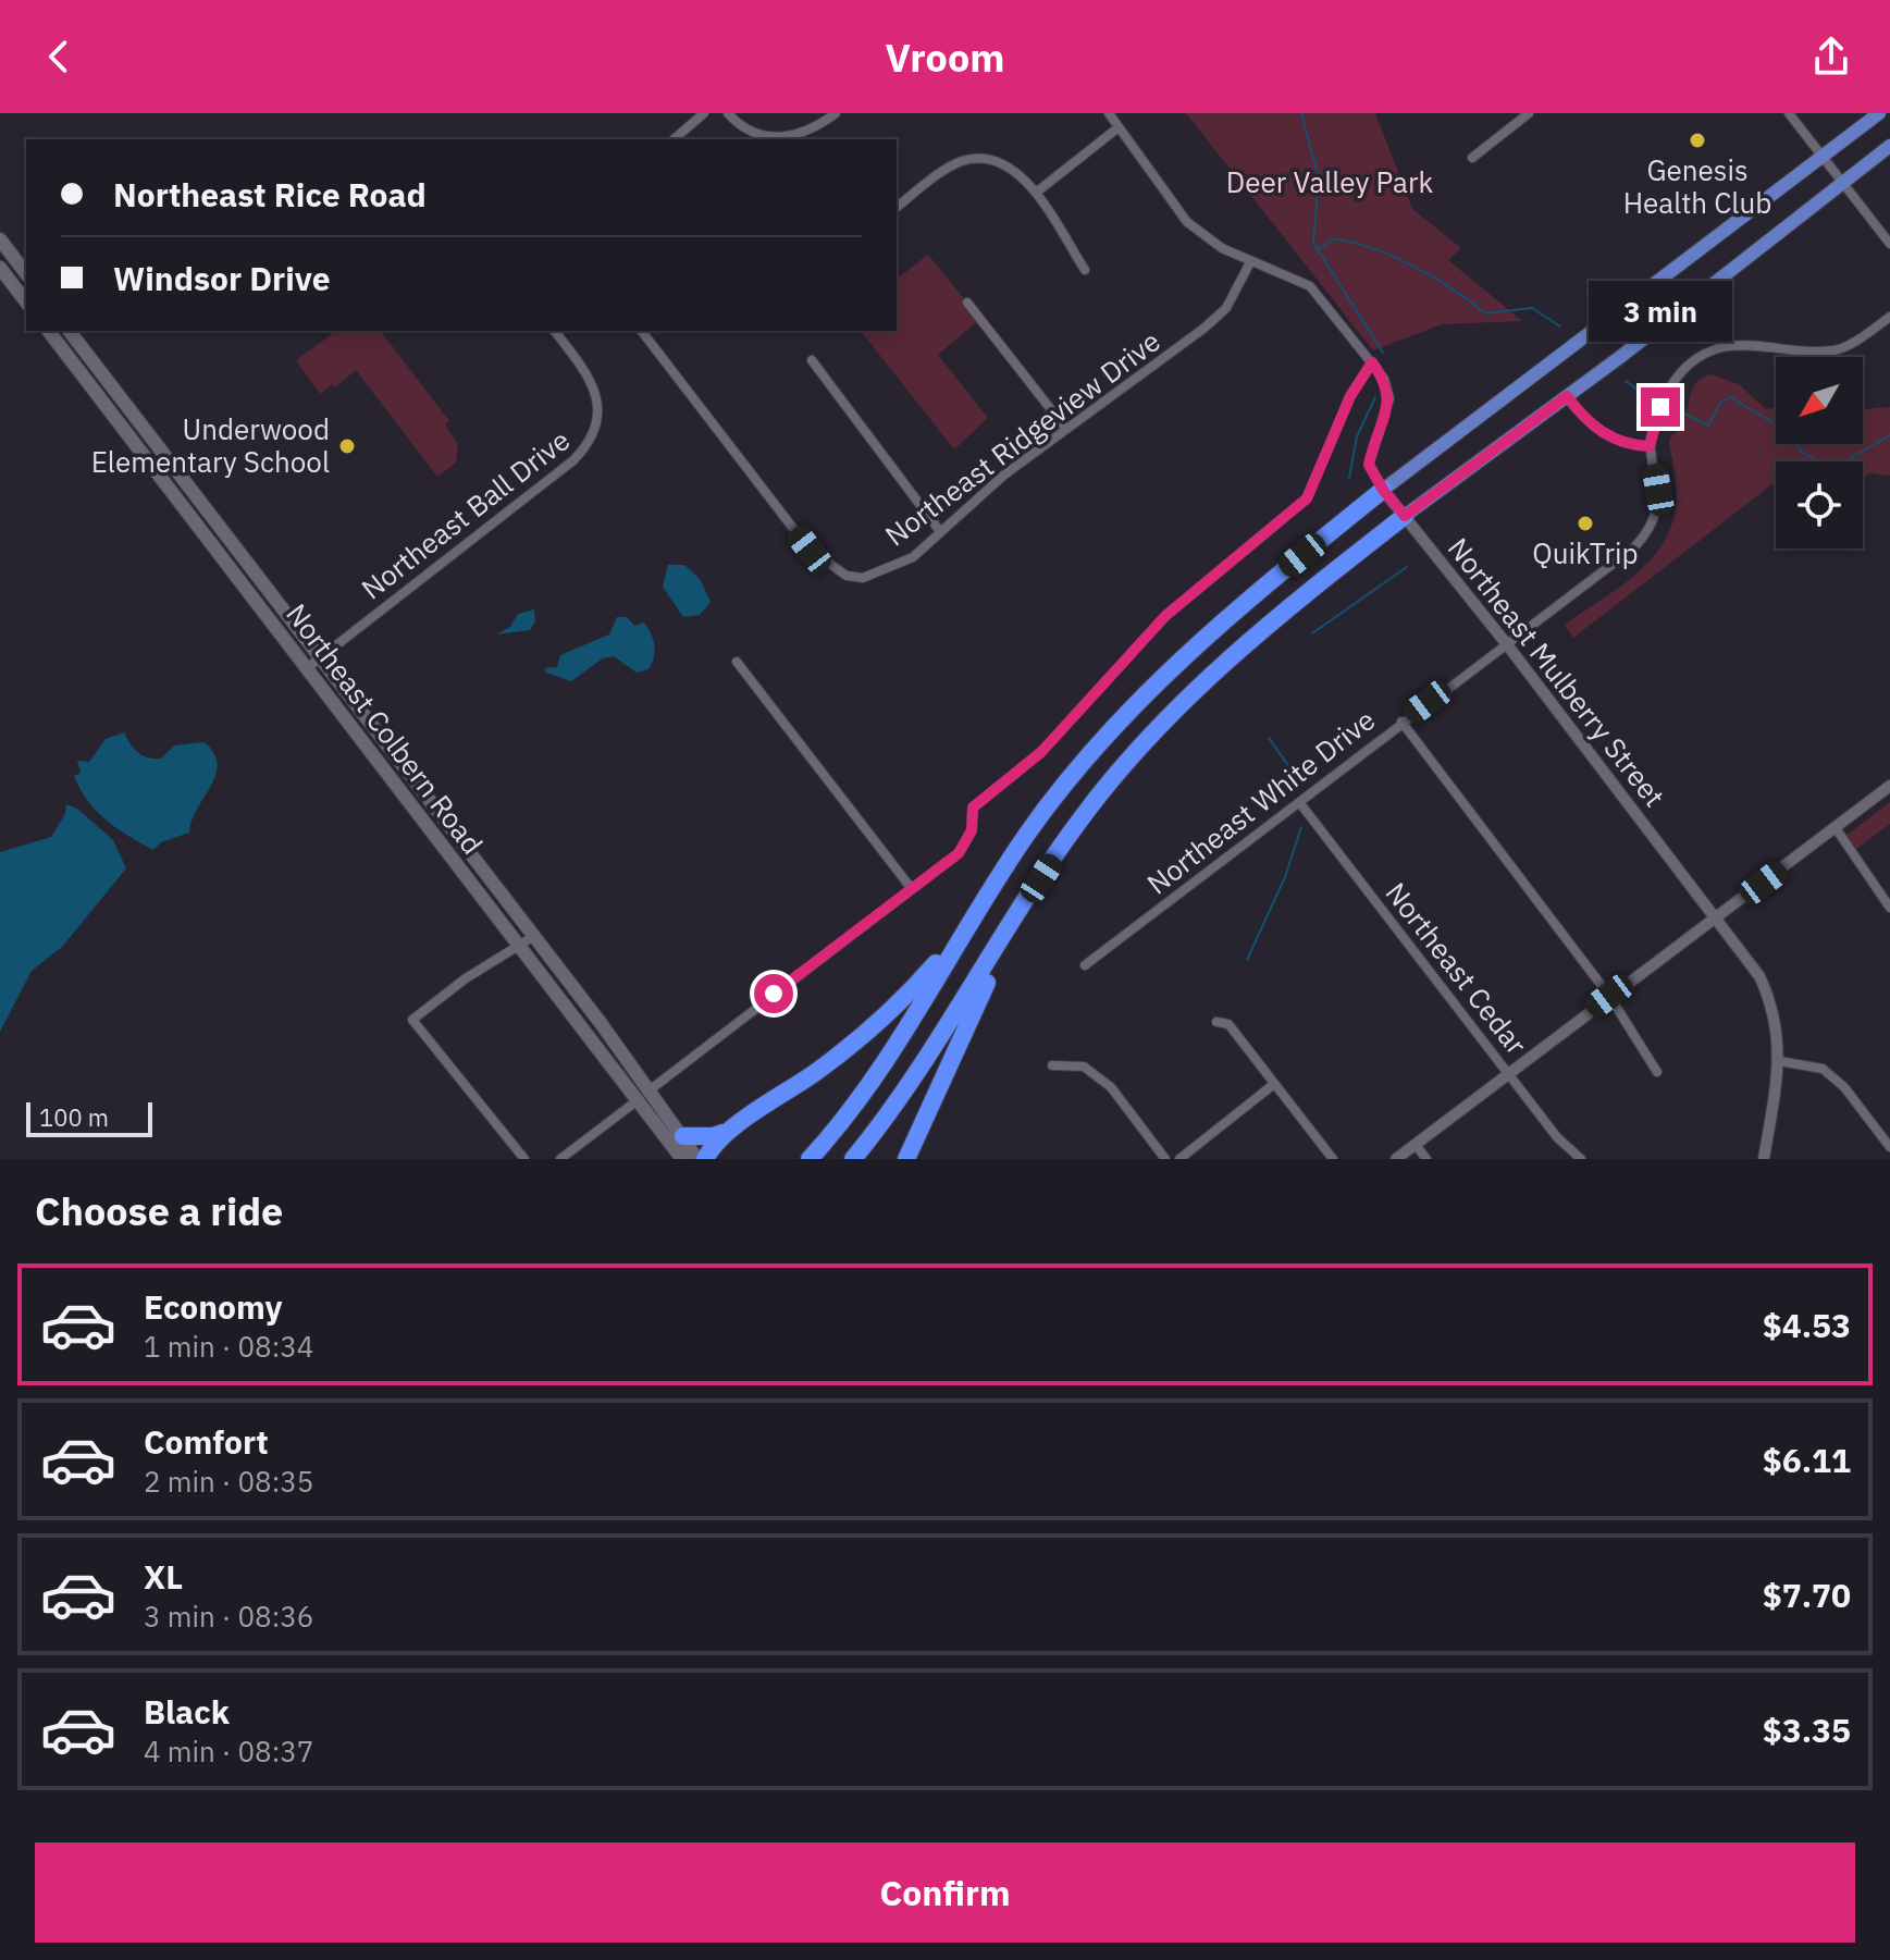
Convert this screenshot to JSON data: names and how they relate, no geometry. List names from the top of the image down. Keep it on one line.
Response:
{"streets":{"main road":["Northeast Colbern Road"],"street":["Northeast Ridgeview Drive","Northeast Ball Drive","Northeast Mulberry Street","Northeast White Drive","Northeast Cedar"]},"crossings":[["Northeast Ridgeview Drive","Northeast Mulberry Street"],["Northeast Ball Drive","Northeast Colbern Road"],["Northeast Mulberry Street","Northeast White Drive"],["Northeast White Drive","Northeast Cedar"]],"parks":["Deer Valley Park"],"places":["Genesis Health Club","Underwood Elementary School","QuikTrip"],"scale_bar":"100 m","north":"bottom left","page":{"header":"Vroom","banner":["Northeast Rice Road","Windsor Drive"],"bubble":"3 min","scale":"100 m","heading":"Choose a ride","list":[{"name":"Economy","note":"1 min · 08:34","value":"$4.53"},{"name":"Comfort","note":"2 min · 08:35","value":"$6.11"},{"name":"XL","note":"3 min · 08:36","value":"$7.70"},{"name":"Black","note":"4 min · 08:37","value":"$3.35"}],"buttons":"Confirm"}}
